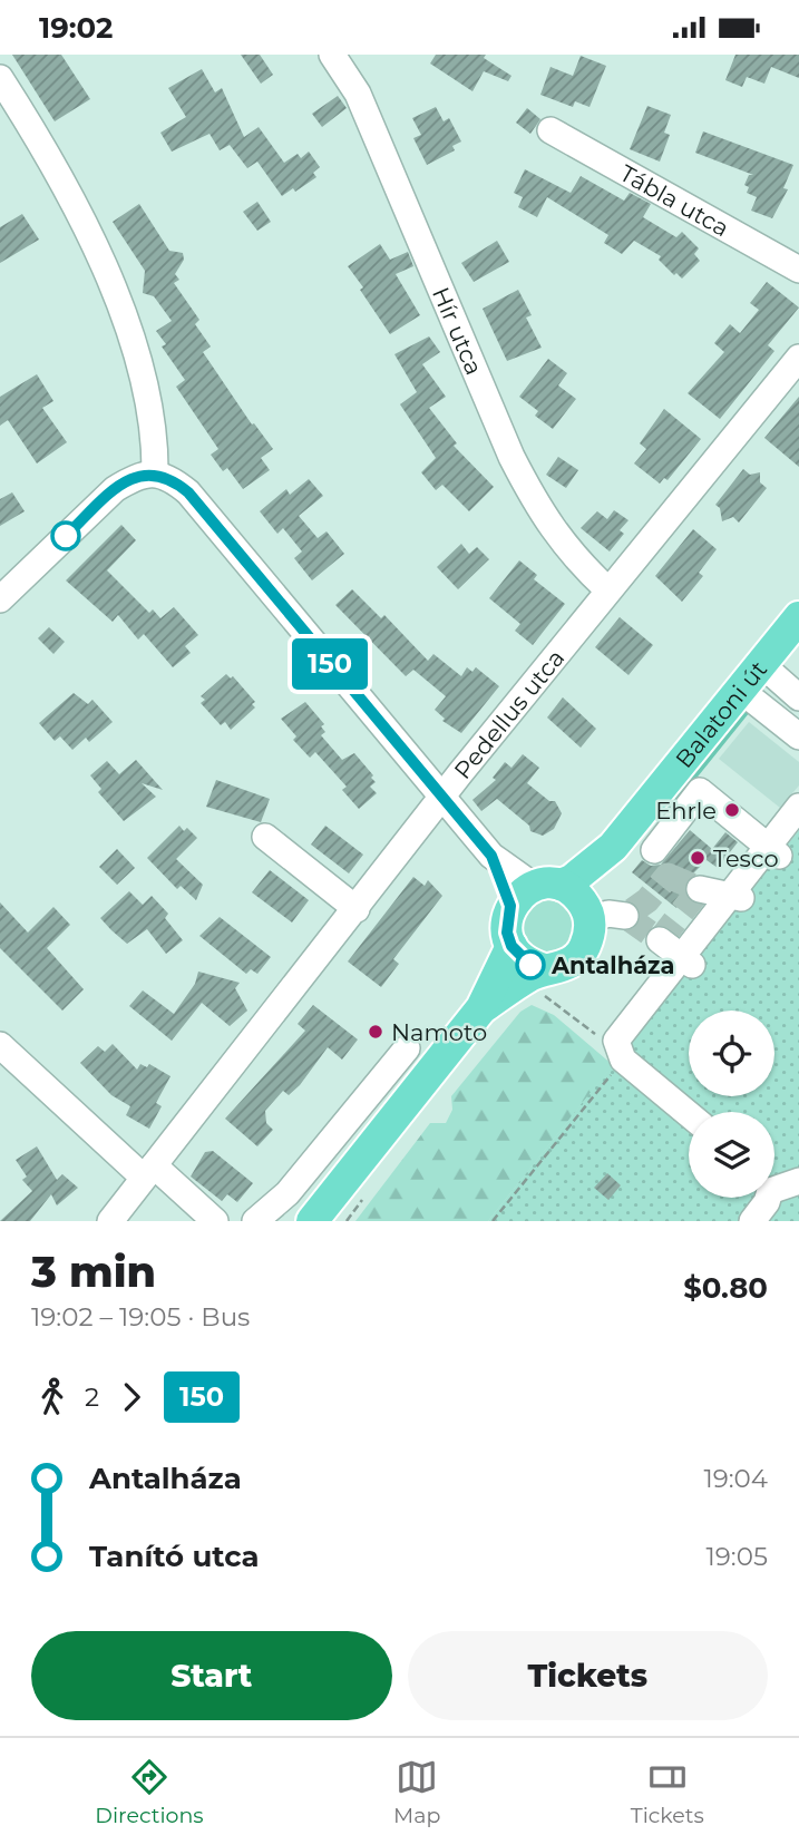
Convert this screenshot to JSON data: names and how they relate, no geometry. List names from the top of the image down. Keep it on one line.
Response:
{"streets":{"main road":["Balatoni út"],"street":["Tábla utca","Hír utca","Pedellus utca"]},"crossings":[["Hír utca","Pedellus utca"]],"places":["Ehrle","Tesco","Antalháza","Namoto"],"lines":["bus line 150"],"page":{"status":"19:02","on_map":"150","heading":["3 min","19:02 – 19:05 · Bus","$0.80"],"legs":["2","150"],"list":[{"name":"Antalháza","value":"19:04"},{"name":"Tanító utca","value":"19:05"}],"buttons":["Start","Tickets"],"tabs":["Directions","Map","Tickets"]}}
